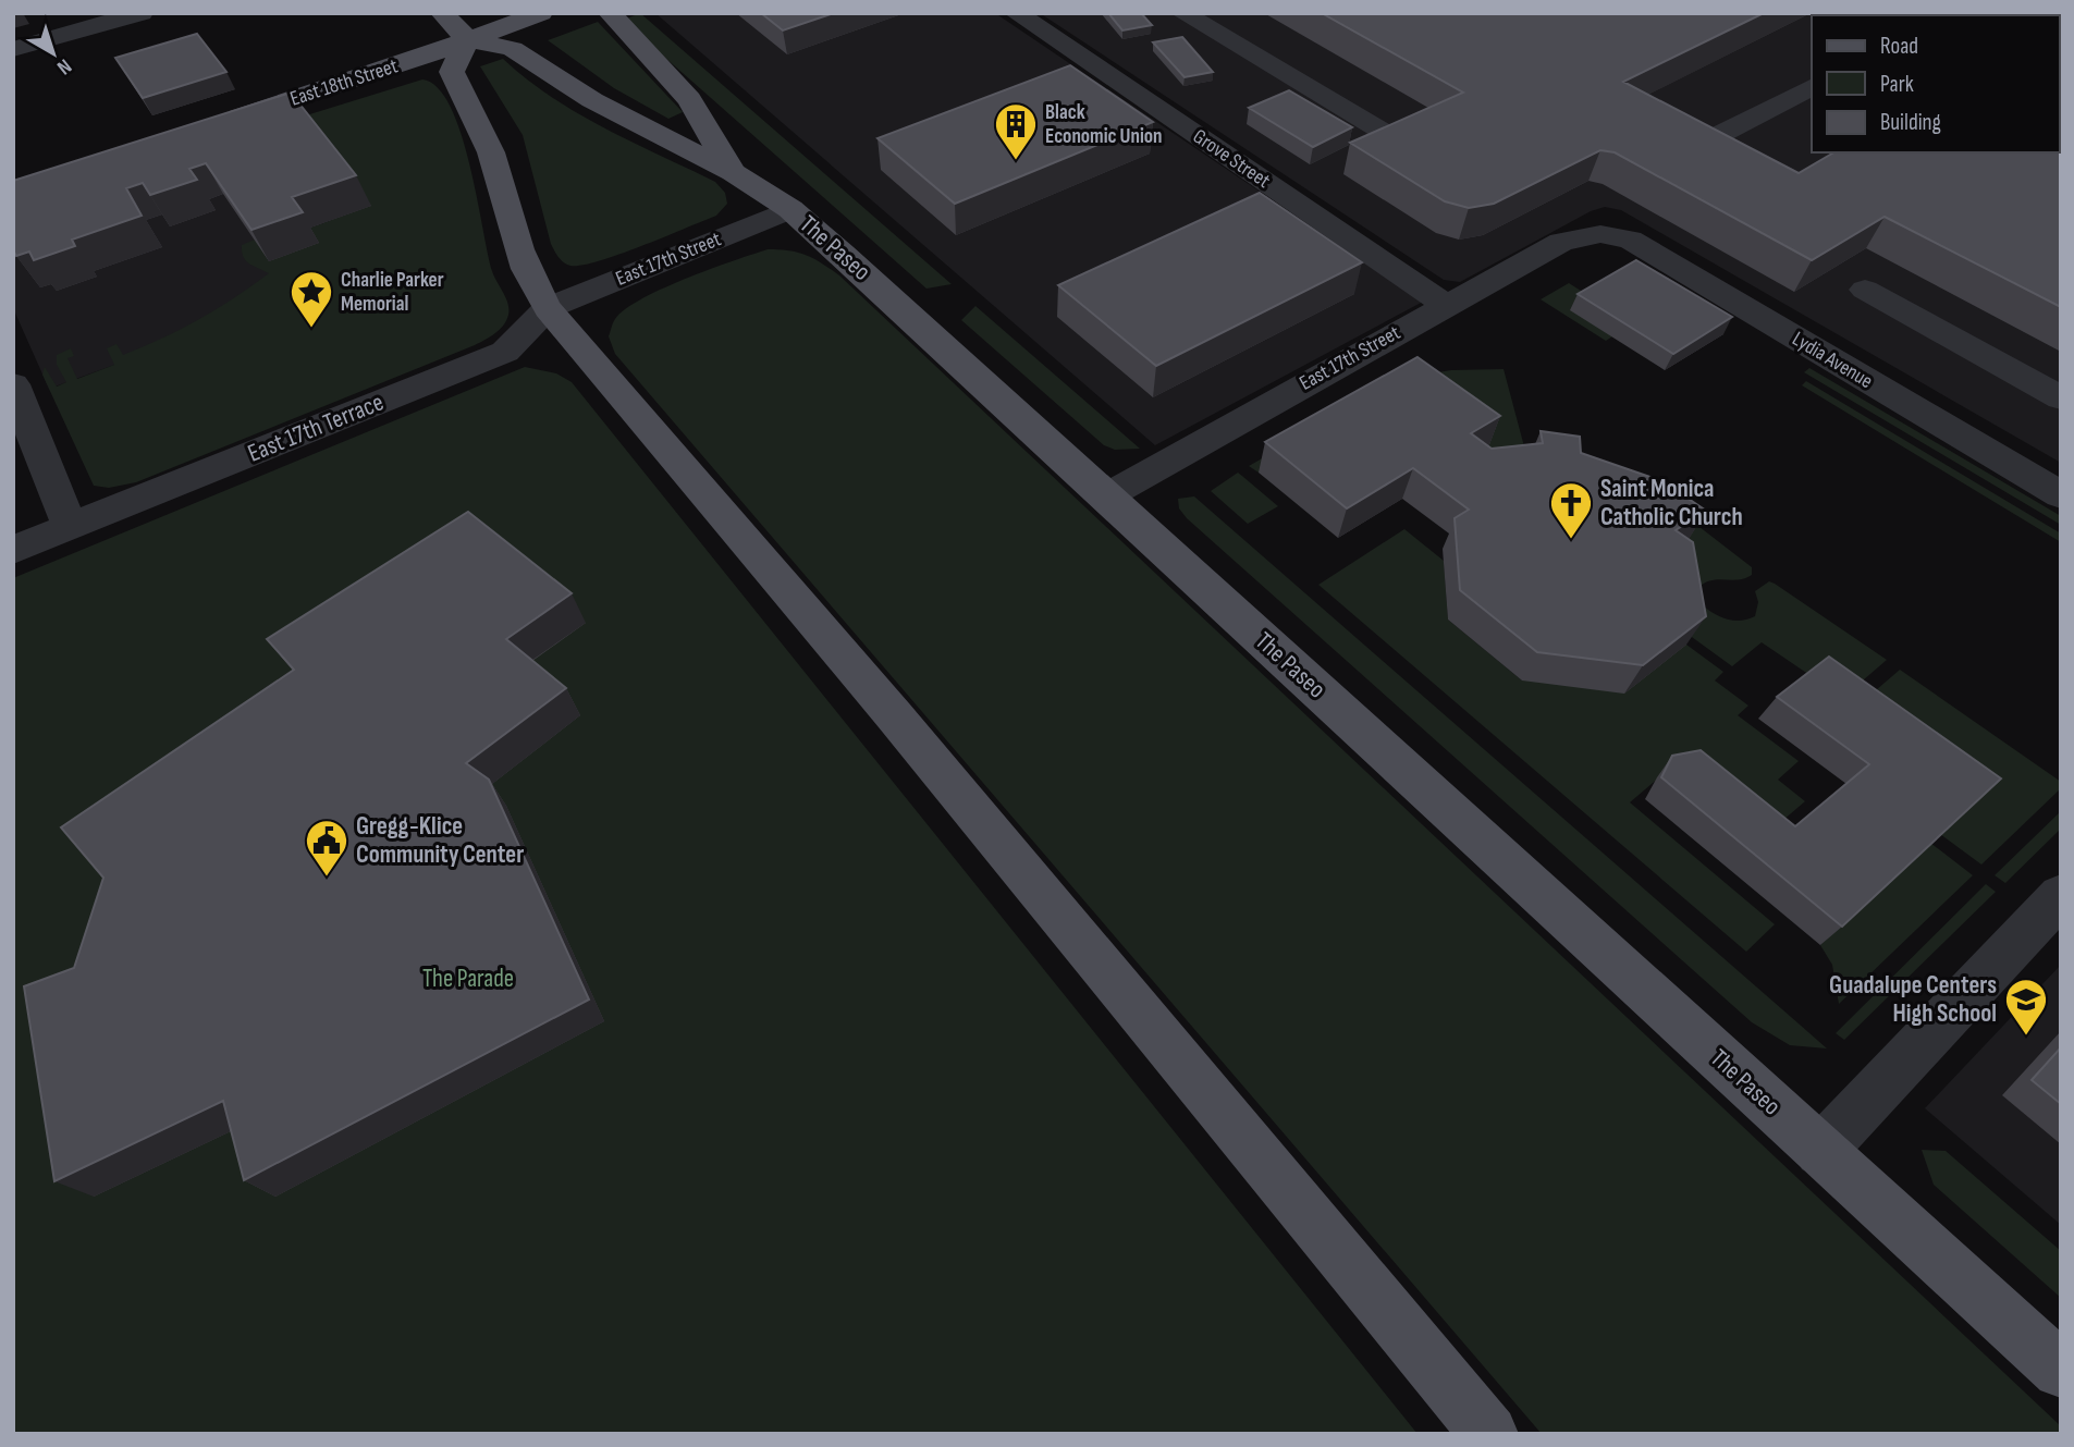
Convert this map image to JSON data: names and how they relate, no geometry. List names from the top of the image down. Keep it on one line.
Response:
{"streets":{"main road":["East 18th Street","The Paseo"],"street":["Grove Street","East 17th Street","Lydia Avenue","East 17th Terrace"]},"crossings":[["East 18th Street","The Paseo"],["Grove Street","East 17th Street"],["The Paseo","East 17th Street"],["East 17th Street","Lydia Avenue"],["East 17th Street","East 17th Terrace"]],"parks":["The Parade"],"places":{"building":["Black Economic Union"],"place":["Charlie Parker Memorial"],"church":["Saint Monica Catholic Church"],"public building":["Gregg-Klice Community Center"],"school or university":["Guadalupe Centers High School"]},"legend":["Road","Park","Building"],"north":"bottom right"}
